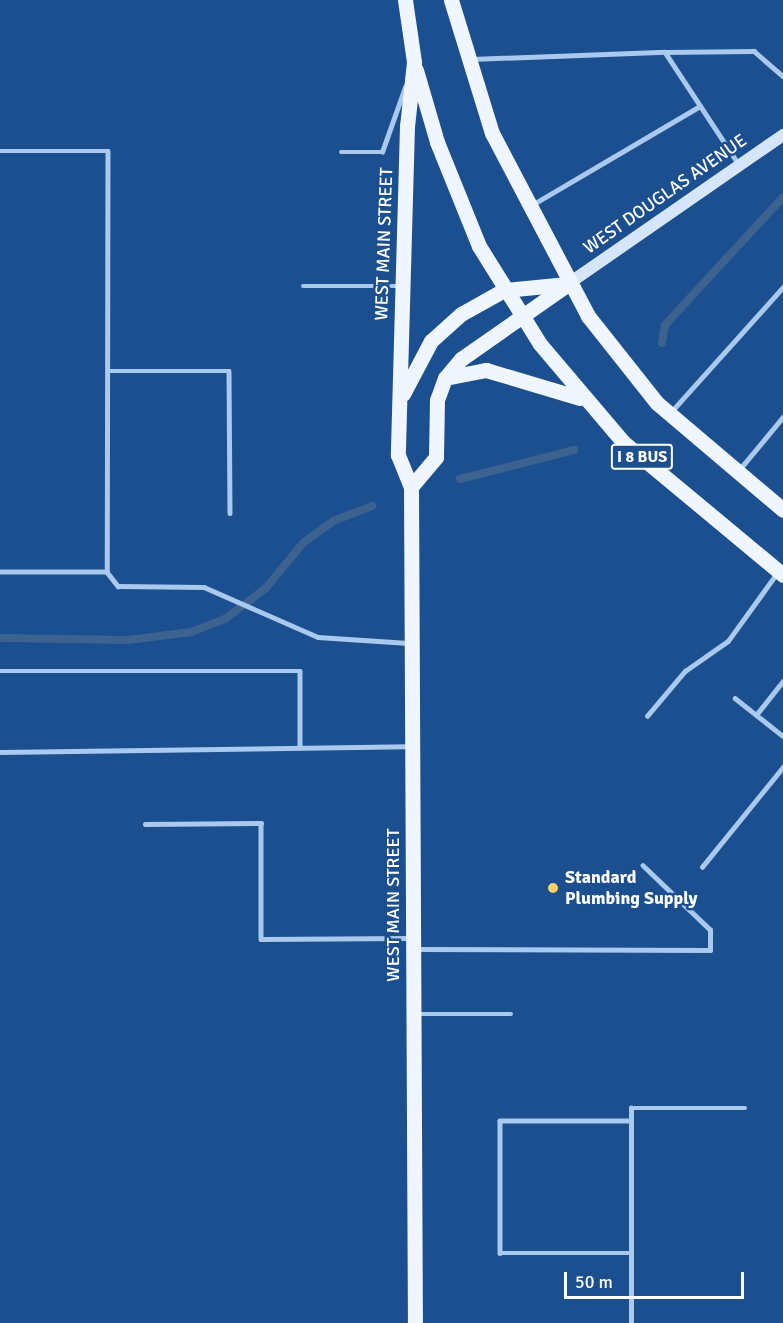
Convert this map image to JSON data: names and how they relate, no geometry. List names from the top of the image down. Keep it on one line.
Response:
{"streets":{"main road":["WEST DOUGLAS AVENUE","WEST MAIN STREET","I 8 BUS"]},"crossings":[["WEST DOUGLAS AVENUE","WEST MAIN STREET"],["WEST DOUGLAS AVENUE","I 8 BUS"],["WEST MAIN STREET","I 8 BUS"]],"places":["Standard Plumbing Supply"],"scale_bar":"50 m"}
